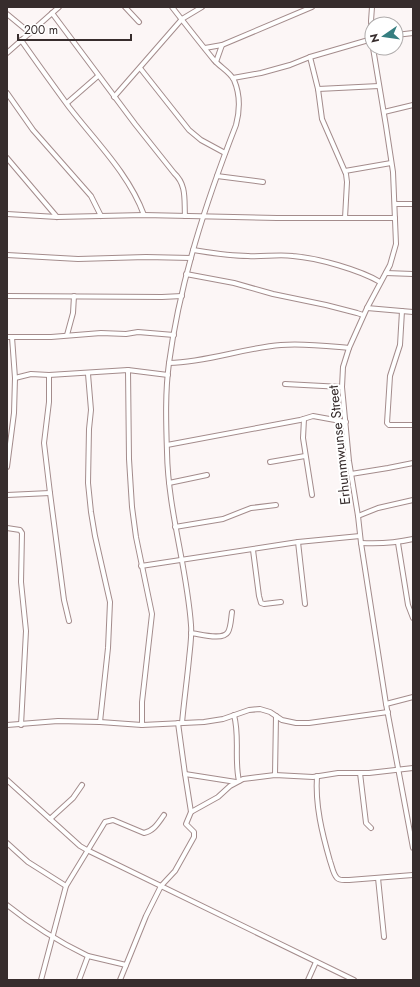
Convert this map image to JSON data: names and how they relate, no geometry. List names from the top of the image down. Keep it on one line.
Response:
{"streets":{"street":["Erhunmwunse Street"]},"scale_bar":"200 m","north":"left"}
